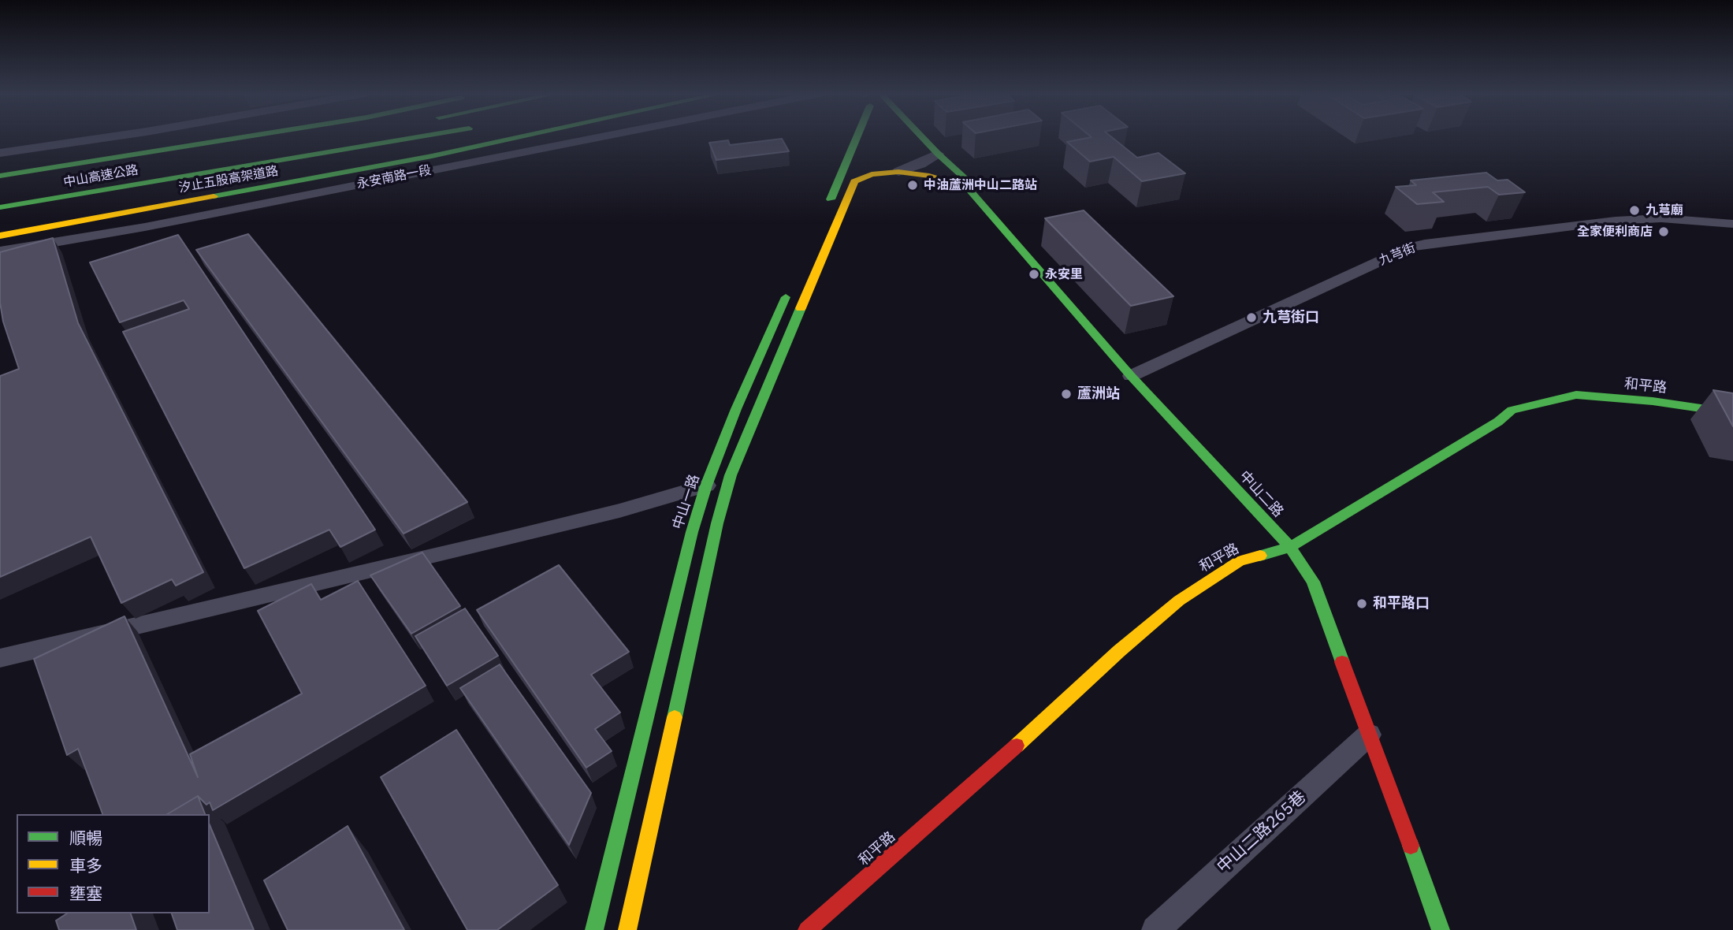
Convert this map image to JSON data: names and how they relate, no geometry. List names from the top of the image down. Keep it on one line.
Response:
{"streets":{"main road":["中山高速公路","汐止五股高架道路","和平路","中山二路","中山一路"],"street":["永安南路一段","九芎街","中山二路265巷"]},"crossings":[["九芎街","中山二路"],["和平路","中山二路"],["中山二路","中山二路265巷"]],"places":["中油蘆洲中山二路站","九芎廟","全家便利商店","永安里","九芎街口","蘆洲站","和平路口"],"legend":["順暢","車多","壅塞"]}
